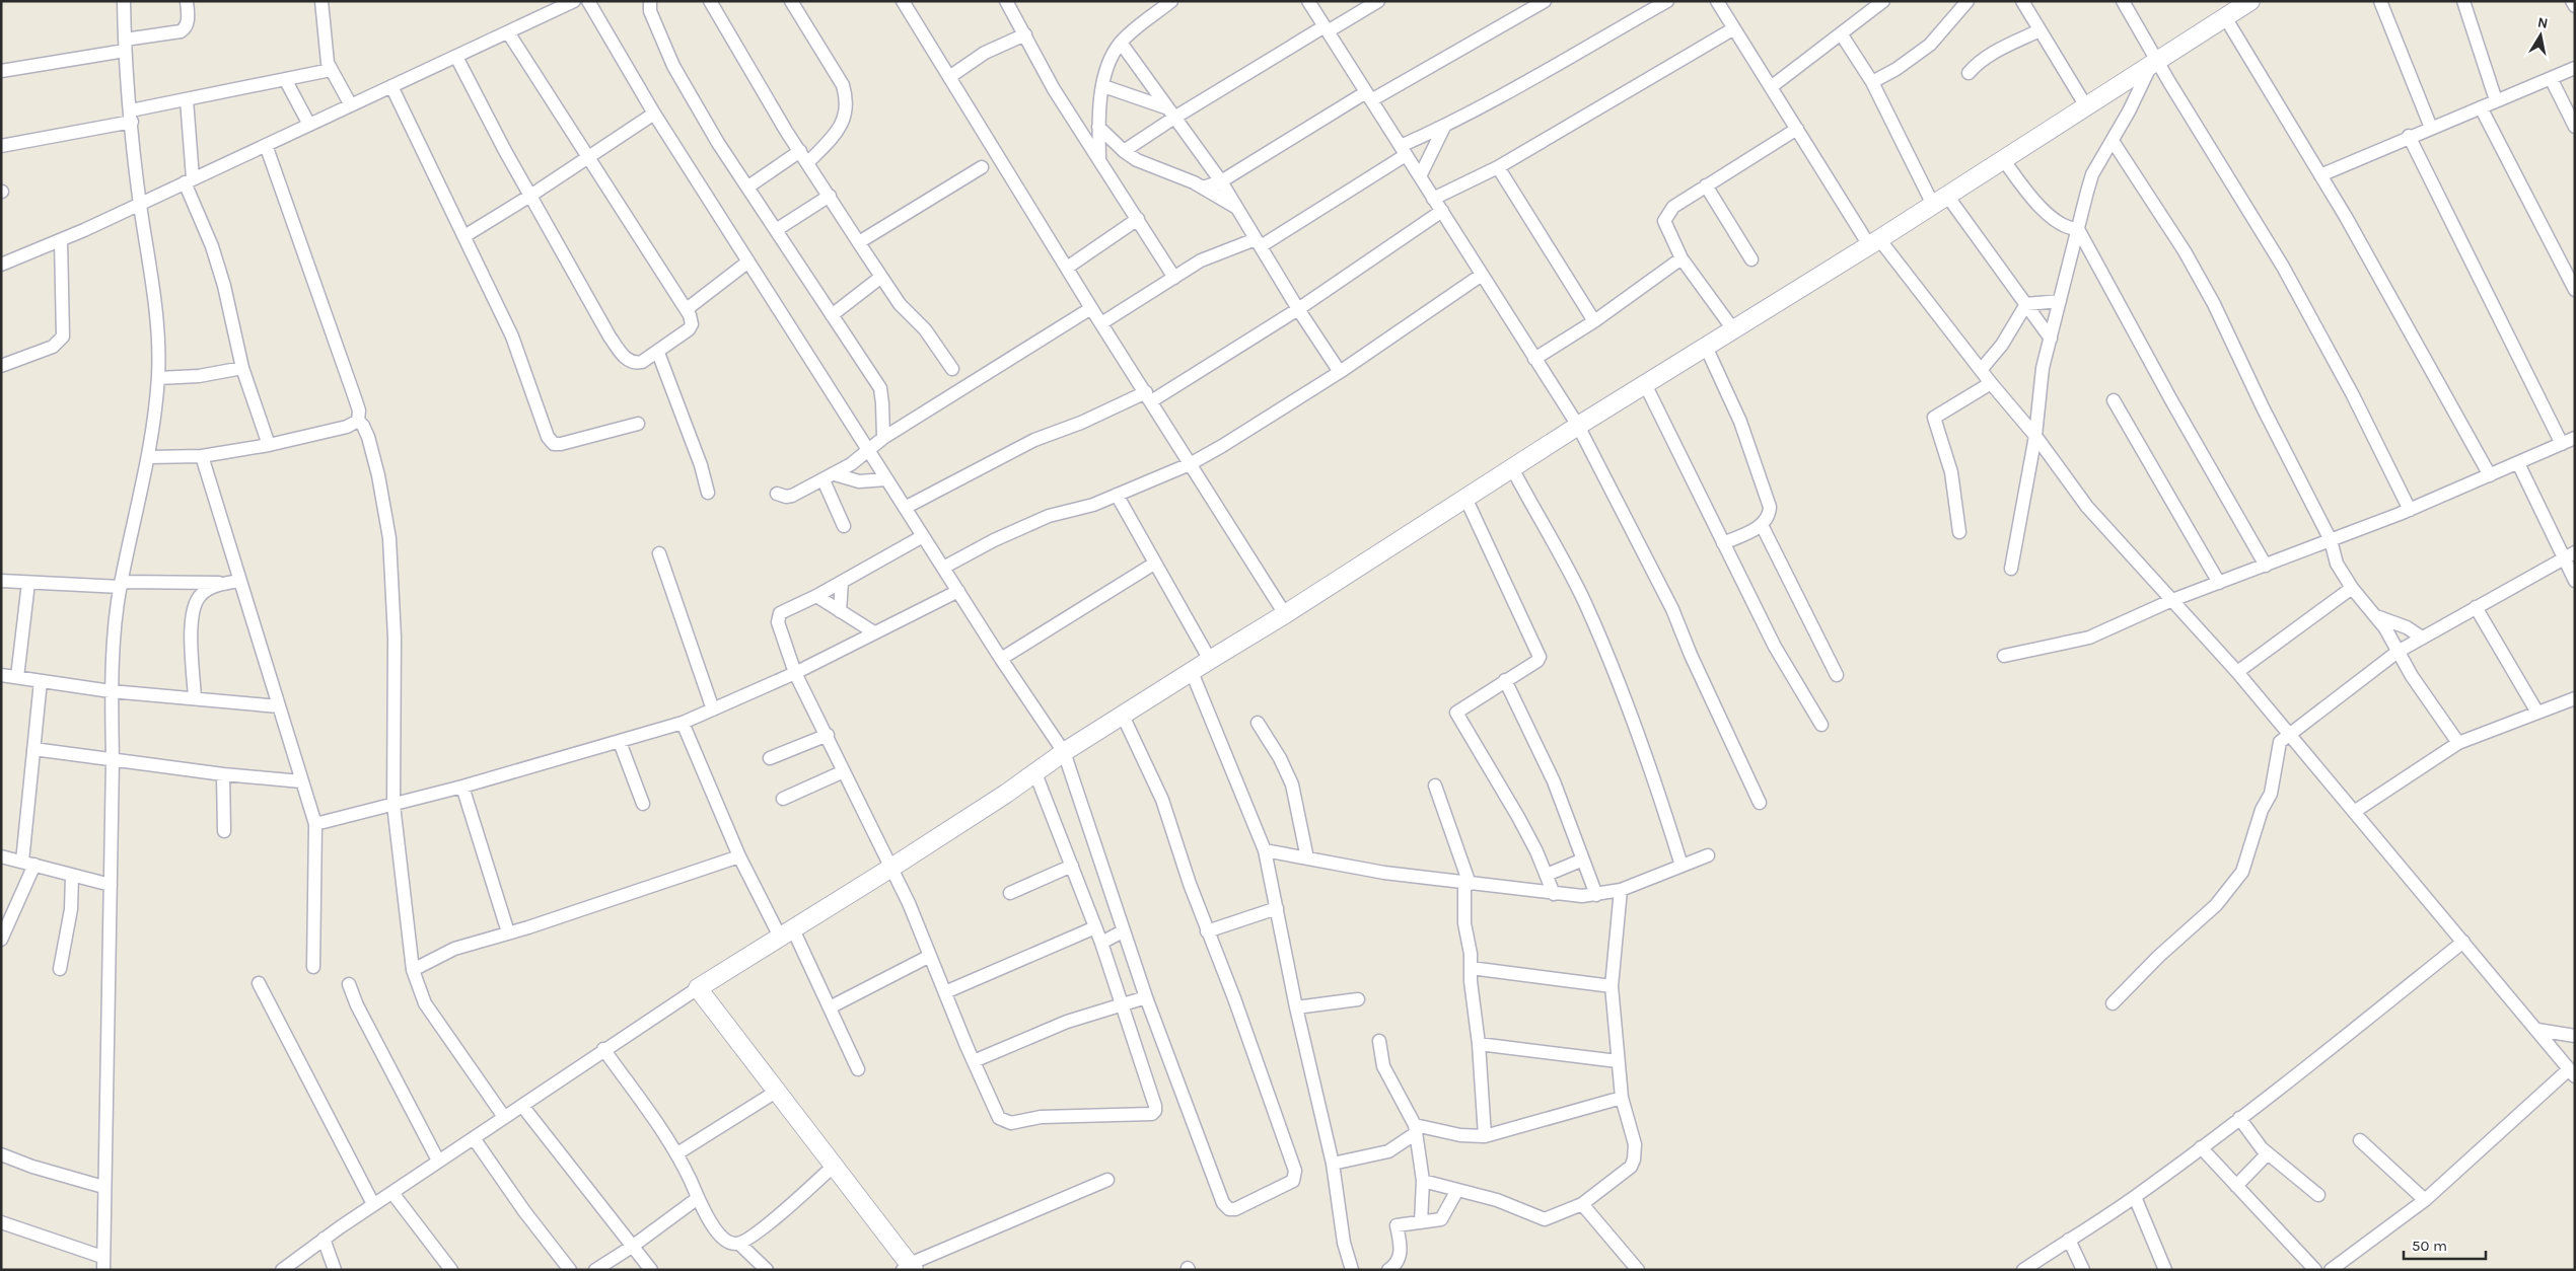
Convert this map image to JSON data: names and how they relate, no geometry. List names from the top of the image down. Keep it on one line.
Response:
{"scale_bar":"50 m","north":"top"}
